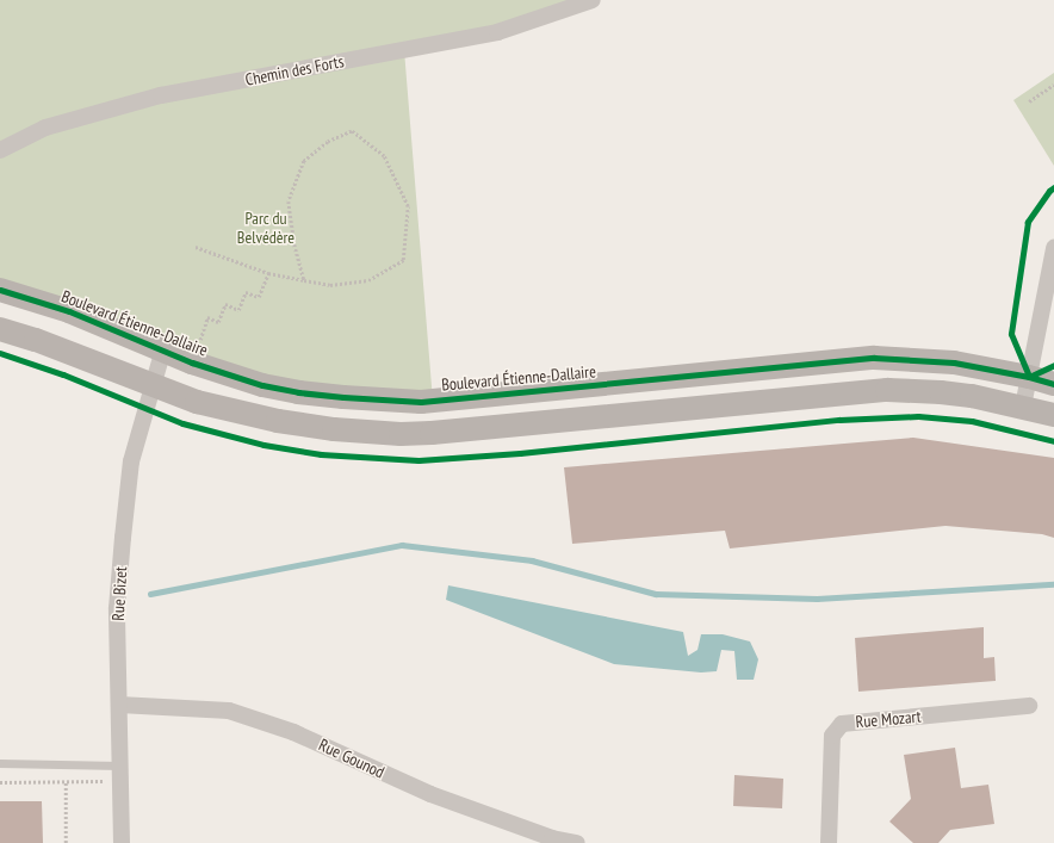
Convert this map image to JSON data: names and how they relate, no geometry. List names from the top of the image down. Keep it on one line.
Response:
{"streets":{"street":["Chemin des Forts","Boulevard Étienne-Dallaire","Rue Bizet","Rue Mozart","Rue Gounod"]},"crossings":[["Boulevard Étienne-Dallaire","Rue Bizet"],["Rue Bizet","Rue Gounod"]],"parks":["Parc du Belvédère"]}
